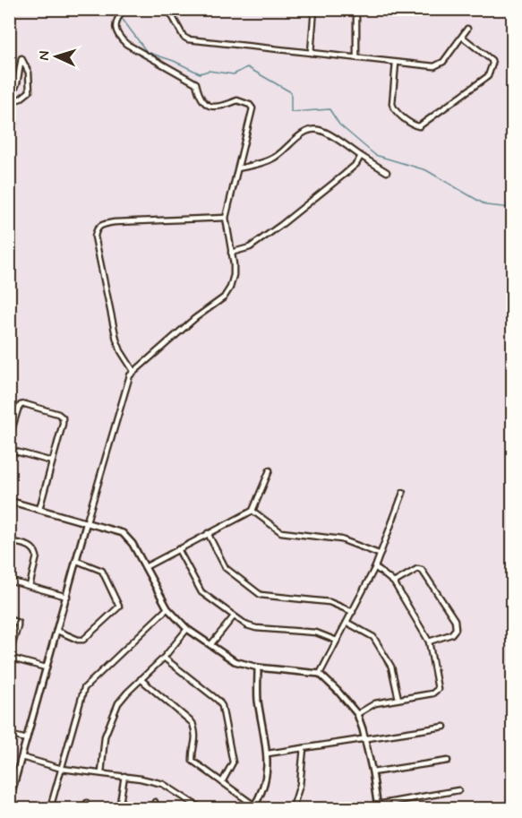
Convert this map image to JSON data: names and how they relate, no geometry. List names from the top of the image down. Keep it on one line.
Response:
{"north":"left"}
